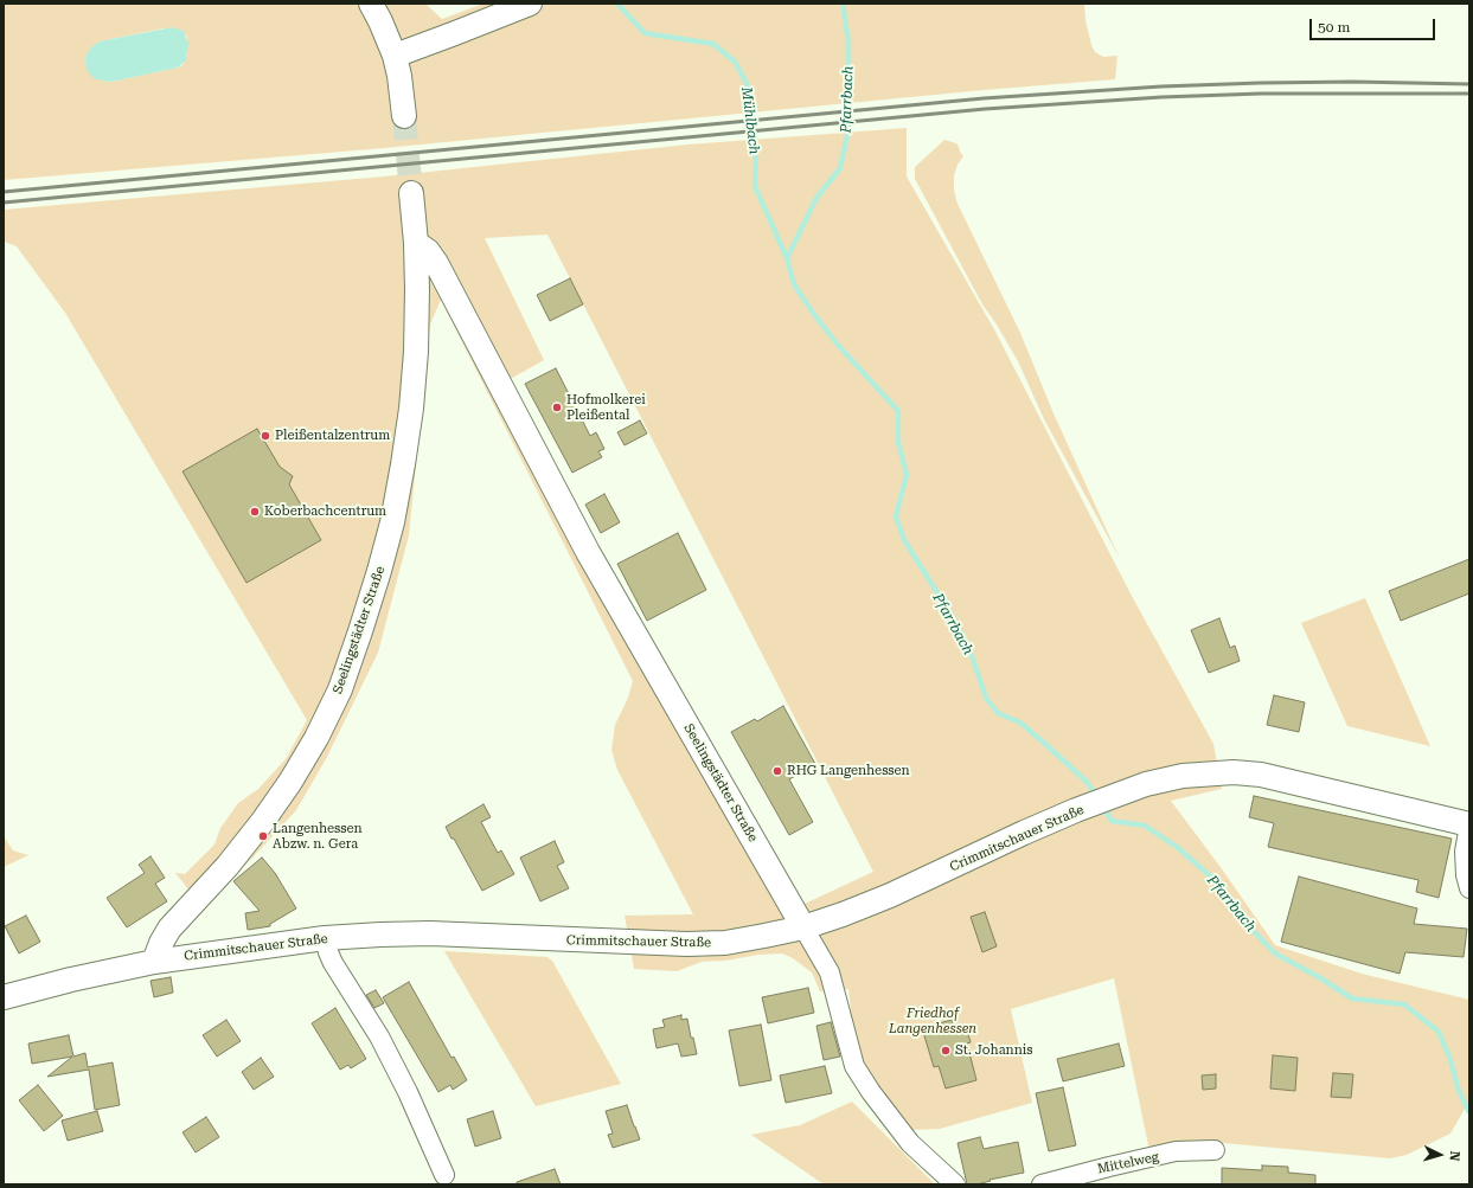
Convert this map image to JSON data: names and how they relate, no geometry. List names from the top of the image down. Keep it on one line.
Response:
{"streets":{"street":["Seelingstädter Straße","Crimmitschauer Straße","Mittelweg"]},"crossings":[["Seelingstädter Straße","Crimmitschauer Straße"]],"water":["Pfarrbach","Mühlbach"],"parks":["Friedhof Langenhessen"],"places":["Hofmolkerei Pleißental","Pleißentalzentrum","Koberbachcentrum","RHG Langenhessen","Langenhessen Abzw. n. Gera","St. Johannis"],"scale_bar":"50 m","north":"right"}
